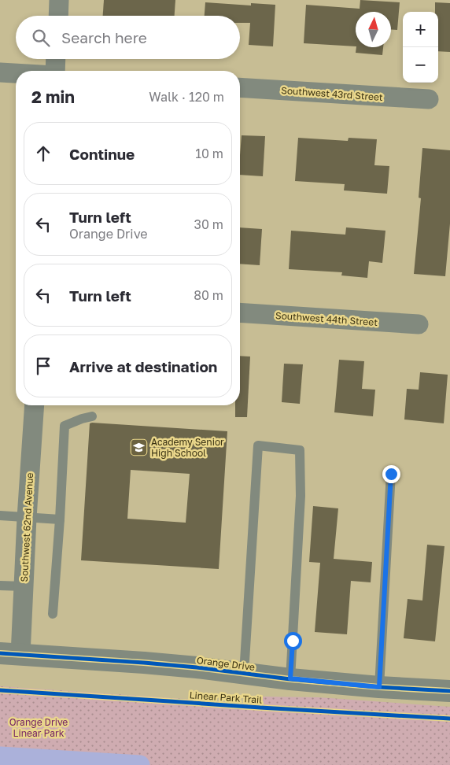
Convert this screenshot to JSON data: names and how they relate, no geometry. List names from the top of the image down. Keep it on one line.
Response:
{"streets":{"street":["Southwest 43rd Street","Southwest 44th Street","Southwest 62nd Avenue","Orange Drive"],"cycle path":["Linear Park Trail"]},"crossings":[["Southwest 62nd Avenue","Orange Drive"]],"parks":["Orange Drive Linear Park"],"places":{"school or university":["Academy Senior High School"]},"north":"top","page":{"map_buttons":["+","−"],"search":"Search here","heading":["2 min","Walk · 120 m"],"list":[["Continue","10 m"],["Turn left","Orange Drive","30 m"],["Turn left","80 m"],"Arrive at destination"]}}
